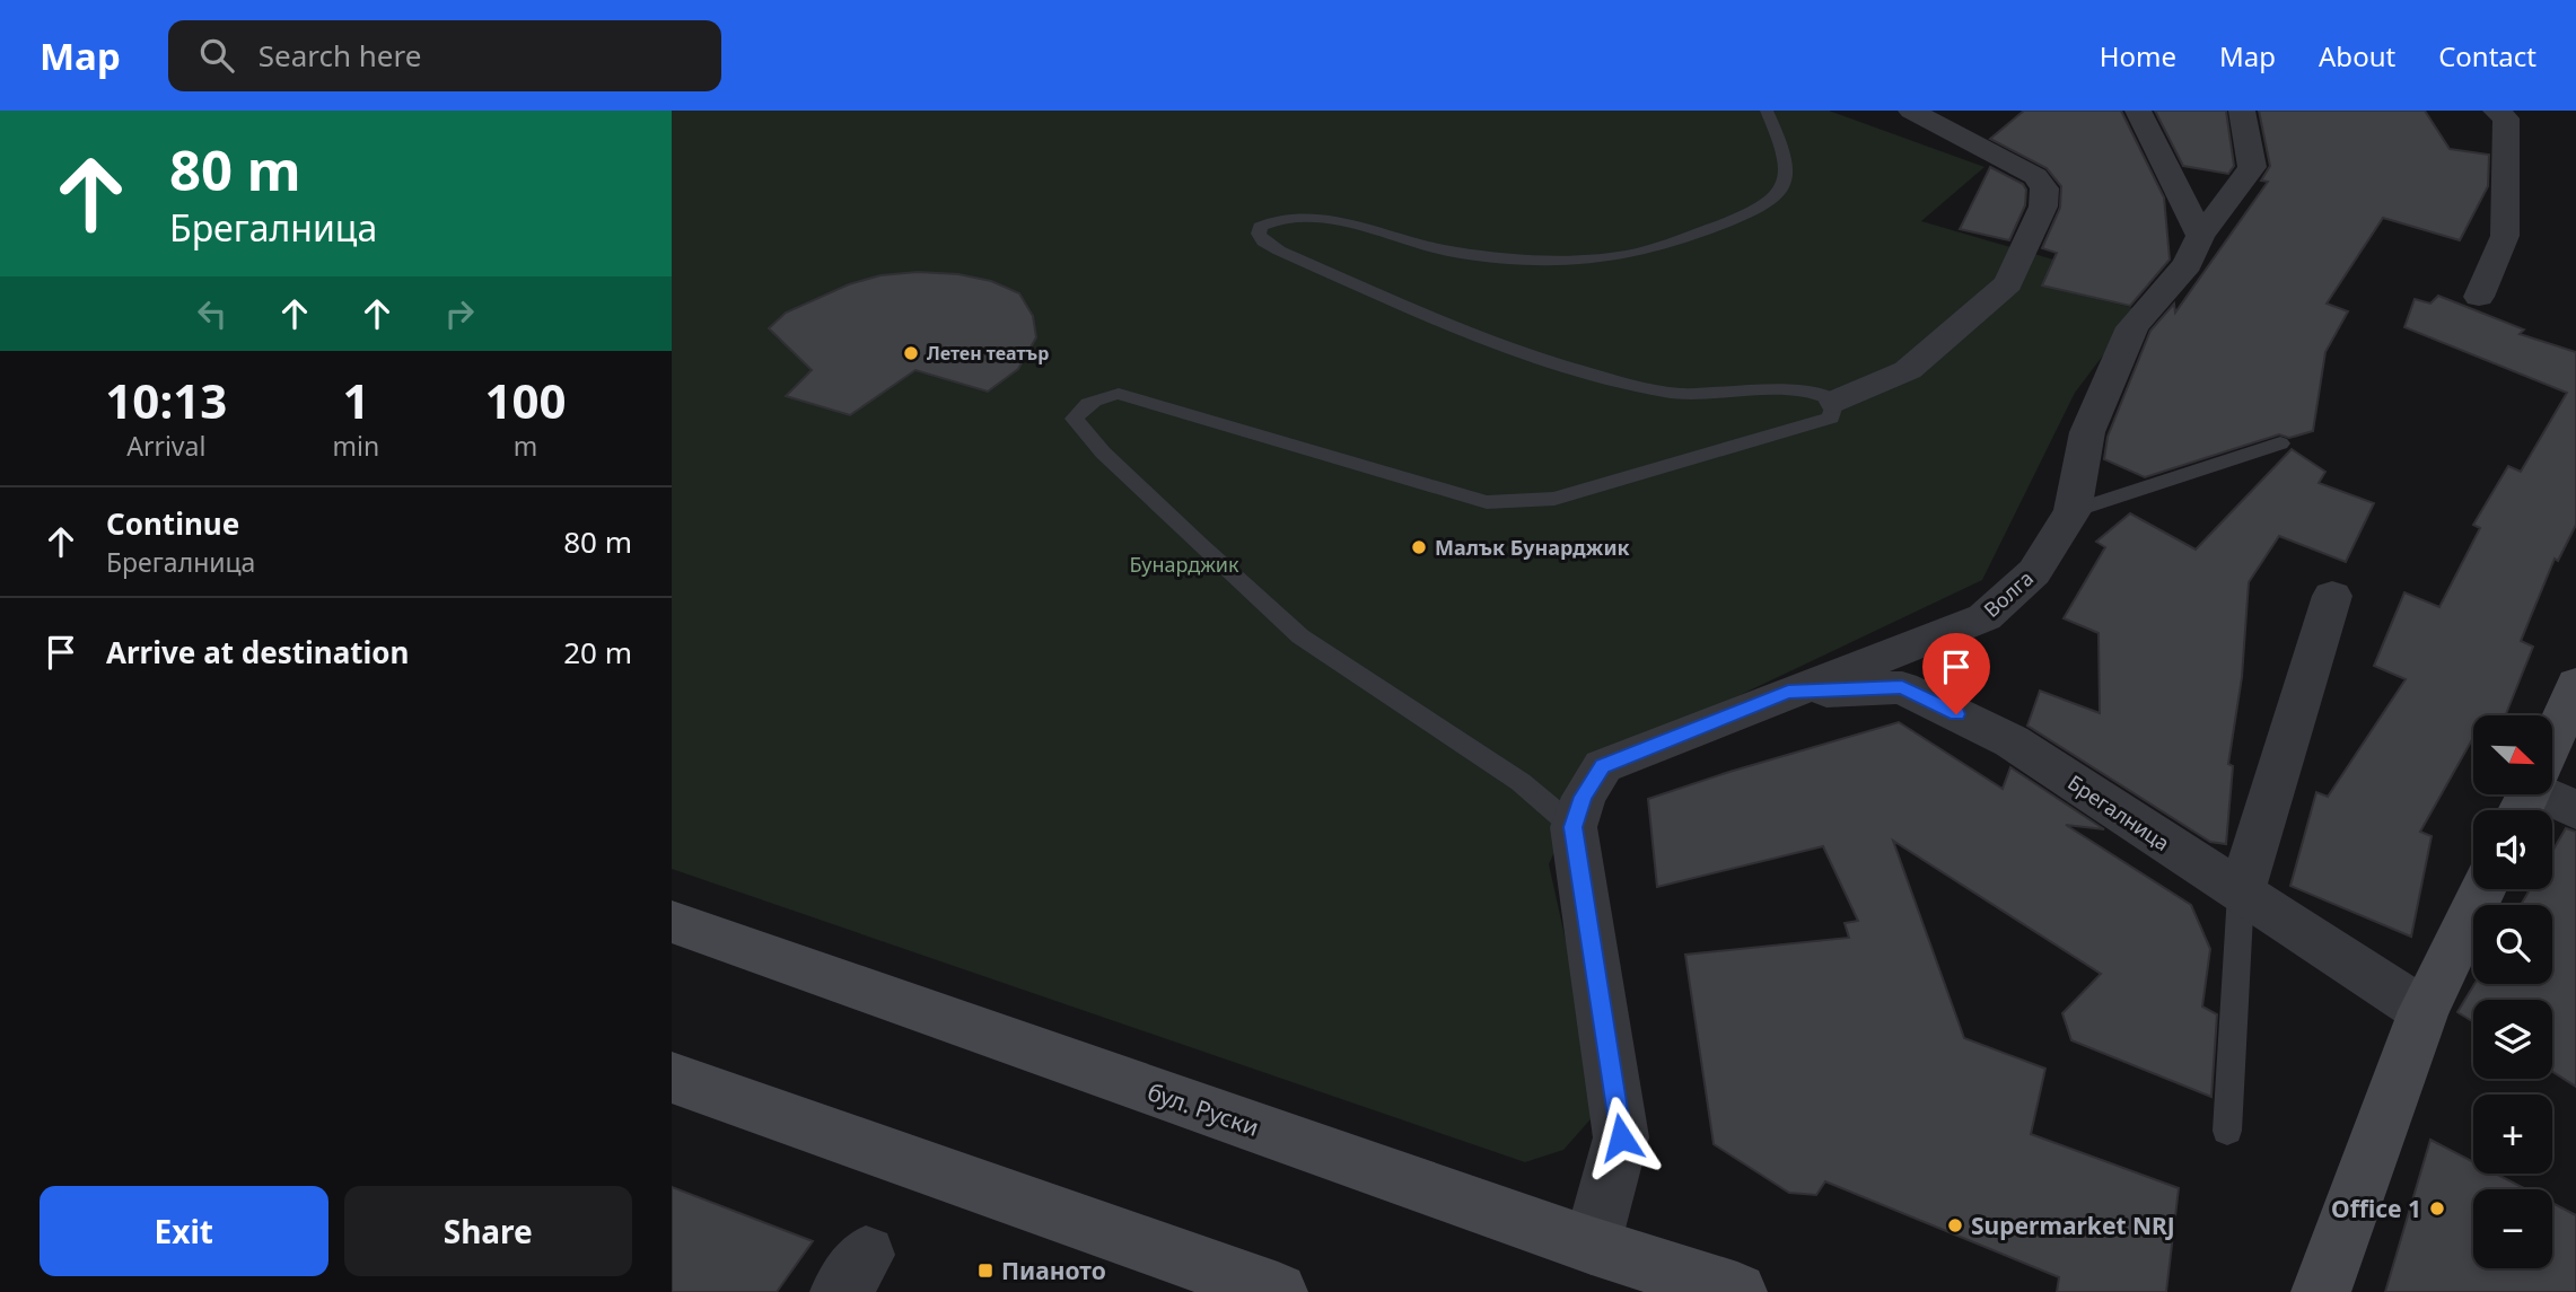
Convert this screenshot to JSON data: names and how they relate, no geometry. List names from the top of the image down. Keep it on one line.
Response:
{"streets":{"main road":["бул. Руски"],"street":["Волга","Брегалница"]},"crossings":[["Волга","Брегалница"],["Волга","бул. Руски"]],"parks":["Бунарджик"],"places":{"other":["Летен театър","Малък Бунарджик","Office 1","Supermarket NRJ"],"transit":["Пианото"]},"north":"bottom right","page":{"header":"Map","search":"Search here","nav":["Home","Map","About","Contact"],"turn":["80 m","Брегалница"],"eta":["10:13","Arrival","1","min","100","m"],"list":[{"name":"Continue","note":"Брегалница","value":"80 m"},{"name":"Arrive at destination","value":"20 m"}],"map_buttons":["+","−"],"buttons":["Exit","Share"]}}
